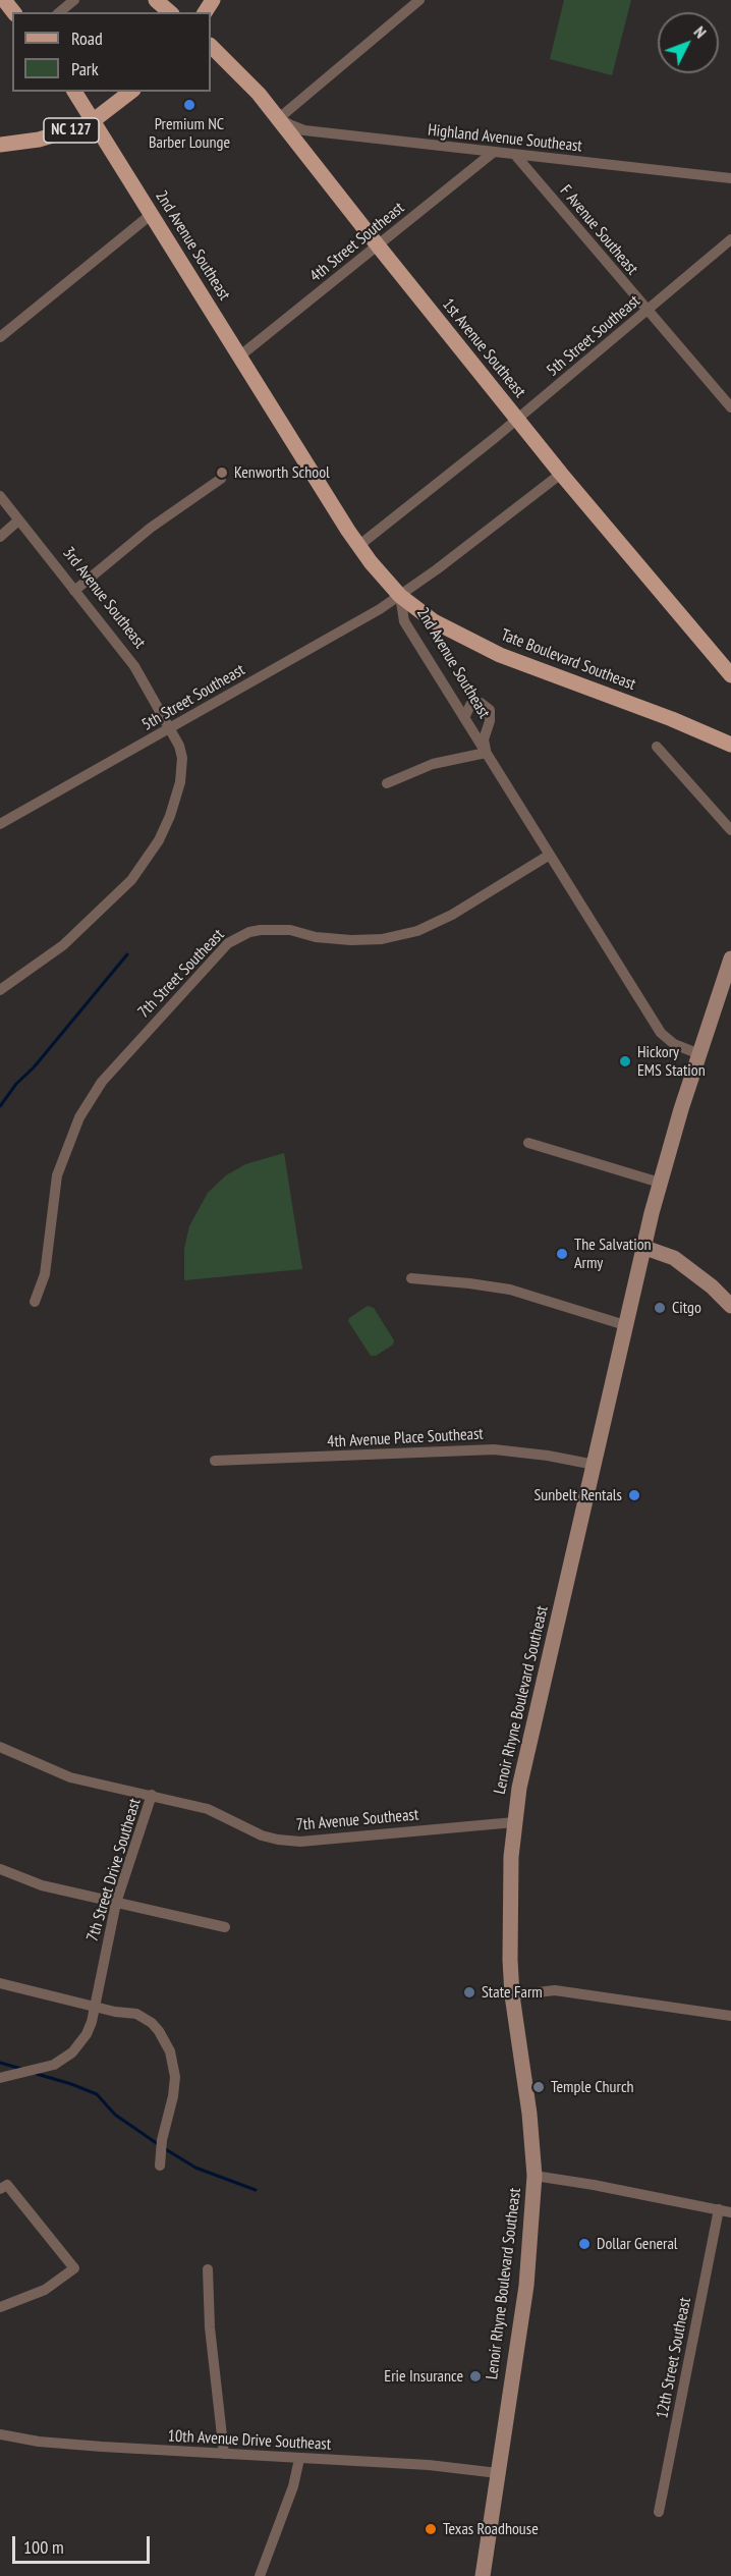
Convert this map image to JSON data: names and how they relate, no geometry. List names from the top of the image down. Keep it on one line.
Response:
{"streets":{"main road":["NC 127","2nd Avenue Southeast","1st Avenue Southeast","Tate Boulevard Southeast","Lenoir Rhyne Boulevard Southeast"],"street":["Highland Avenue Southeast","F Avenue Southeast","4th Street Southeast","5th Street Southeast","3rd Avenue Southeast","7th Street Southeast","4th Avenue Place Southeast","7th Avenue Southeast","7th Street Drive Southeast","12th Street Southeast","10th Avenue Drive Southeast"]},"crossings":[["NC 127","2nd Avenue Southeast"],["Highland Avenue Southeast","F Avenue Southeast"],["Highland Avenue Southeast","4th Street Southeast"],["Highland Avenue Southeast","1st Avenue Southeast"],["F Avenue Southeast","5th Street Southeast"],["4th Street Southeast","2nd Avenue Southeast"],["4th Street Southeast","1st Avenue Southeast"],["2nd Avenue Southeast","5th Street Southeast"],["2nd Avenue Southeast","Tate Boulevard Southeast"],["2nd Avenue Southeast","7th Street Southeast"],["2nd Avenue Southeast","Lenoir Rhyne Boulevard Southeast"],["5th Street Southeast","1st Avenue Southeast"],["5th Street Southeast","3rd Avenue Southeast"],["5th Street Southeast","Tate Boulevard Southeast"],["4th Avenue Place Southeast","Lenoir Rhyne Boulevard Southeast"],["Lenoir Rhyne Boulevard Southeast","7th Avenue Southeast"],["Lenoir Rhyne Boulevard Southeast","10th Avenue Drive Southeast"],["7th Avenue Southeast","7th Street Drive Southeast"]],"places":["Premium NC Barber Lounge","Kenworth School","Hickory EMS Station","The Salvation Army","Citgo","Sunbelt Rentals","State Farm","Temple Church","Dollar General","Erie Insurance","Texas Roadhouse"],"legend":["Road","Park"],"scale_bar":"100 m","north":"top right"}
